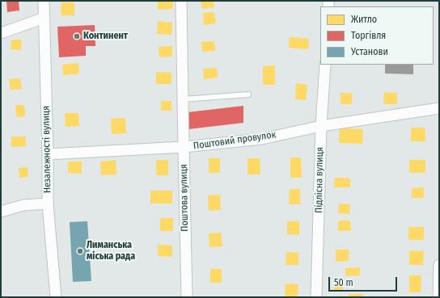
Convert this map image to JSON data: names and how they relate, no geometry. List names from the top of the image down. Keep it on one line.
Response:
{"streets":{"street":["Поштовий провулок","Незалежності вулиця","Підлісна вулиця","Поштова вулиця"]},"crossings":[["Поштовий провулок","Незалежності вулиця"],["Поштовий провулок","Підлісна вулиця"],["Поштовий провулок","Поштова вулиця"]],"places":["Континент","Лиманська міська рада"],"legend":["Житло","Торгівля","Установи"],"scale_bar":"50 m"}
